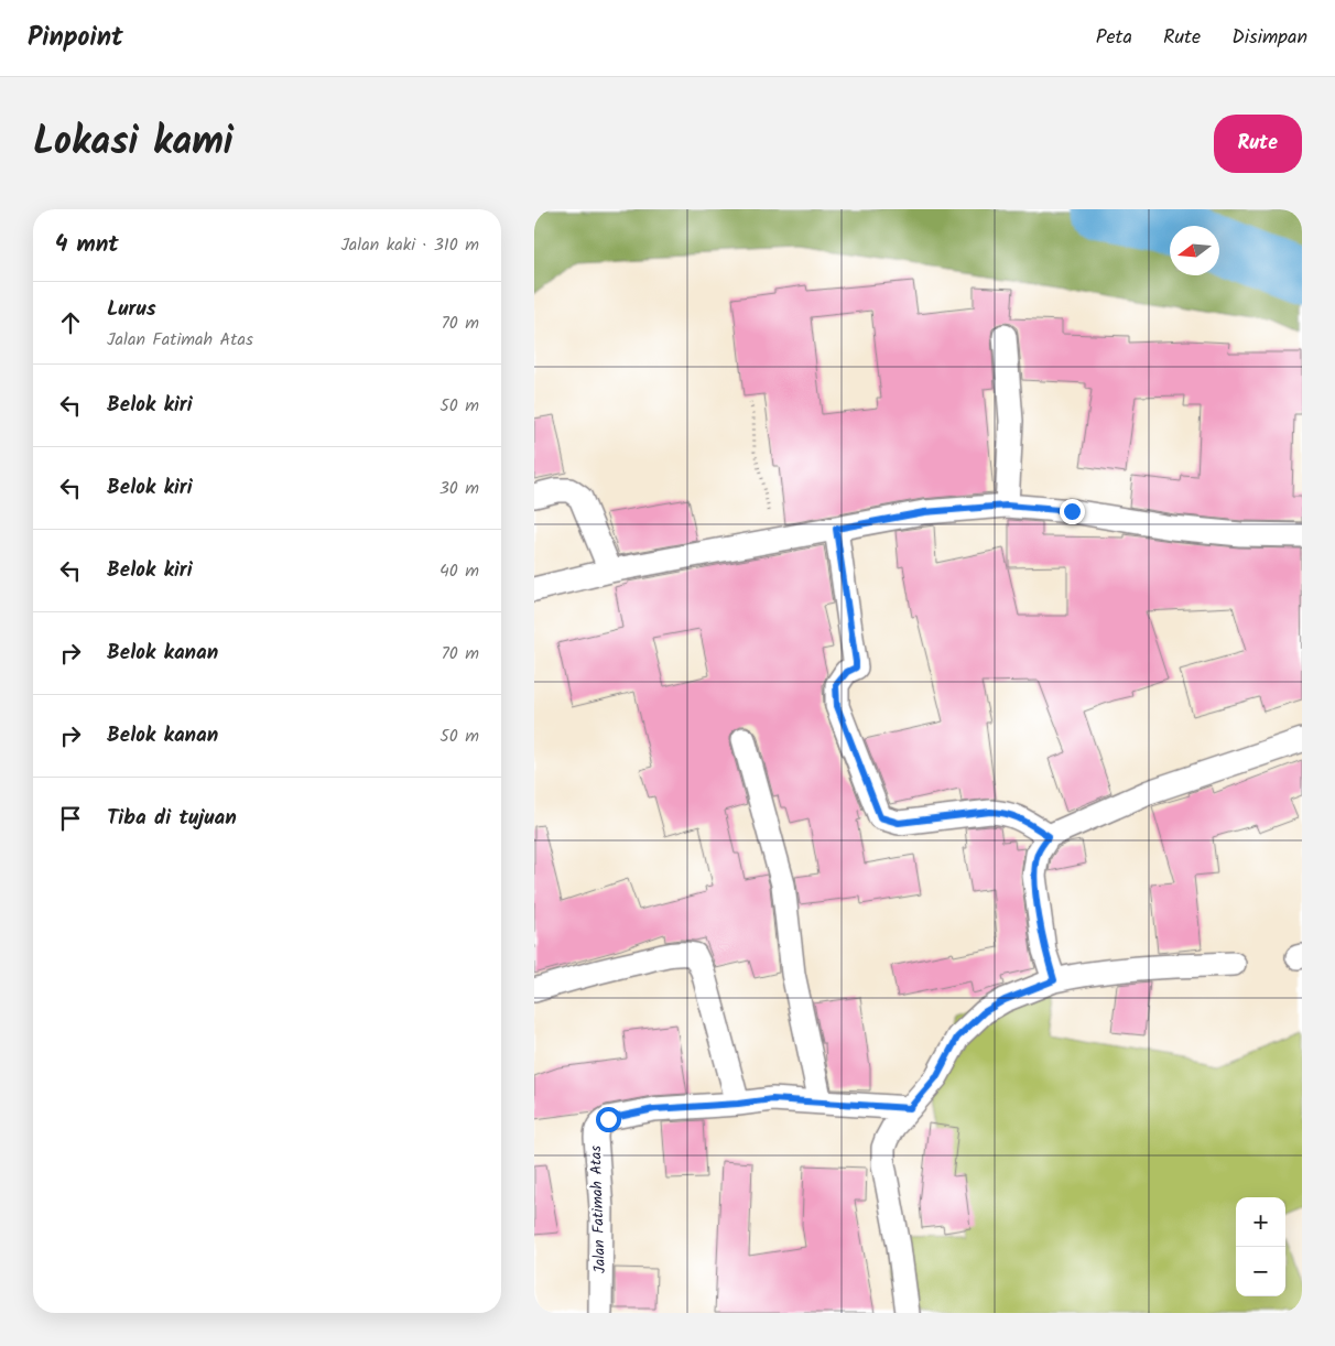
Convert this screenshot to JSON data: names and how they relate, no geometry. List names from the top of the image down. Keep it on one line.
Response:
{"streets":{"street":["Jalan Fatimah Atas"]},"north":"left","page":{"header":"Pinpoint","nav":["Peta","Rute","Disimpan"],"title":"Lokasi kami","buttons":"Rute","heading":["4 mnt","Jalan kaki · 310 m"],"list":[["Lurus","Jalan Fatimah Atas","70 m"],["Belok kiri","50 m"],["Belok kiri","30 m"],["Belok kiri","40 m"],["Belok kanan","70 m"],["Belok kanan","50 m"],"Tiba di tujuan"],"map_buttons":["+","−"]}}
